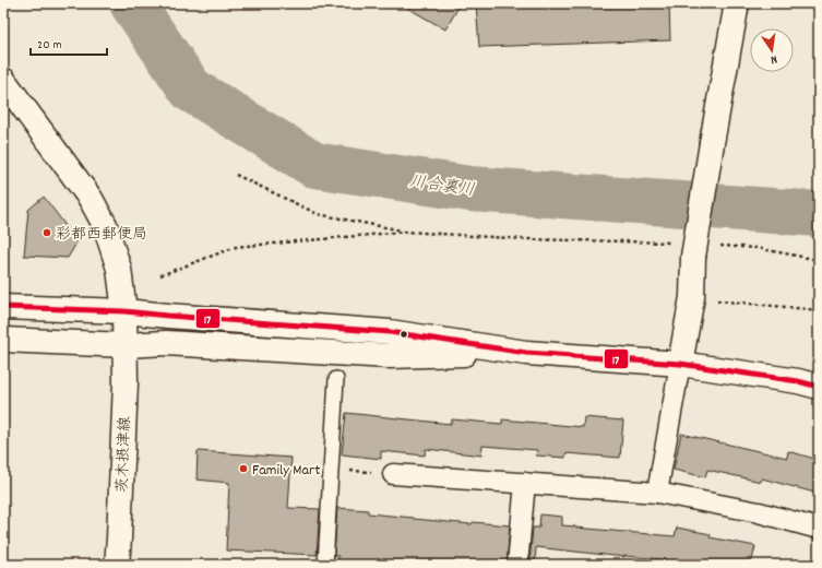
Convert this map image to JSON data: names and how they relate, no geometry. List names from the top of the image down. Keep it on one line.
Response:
{"streets":{"street":["茨木摂津線"]},"water":["川合裏川"],"places":["彩都西郵便局","Family Mart"],"lines":["transit line 17"],"scale_bar":"20 m","north":"bottom"}
